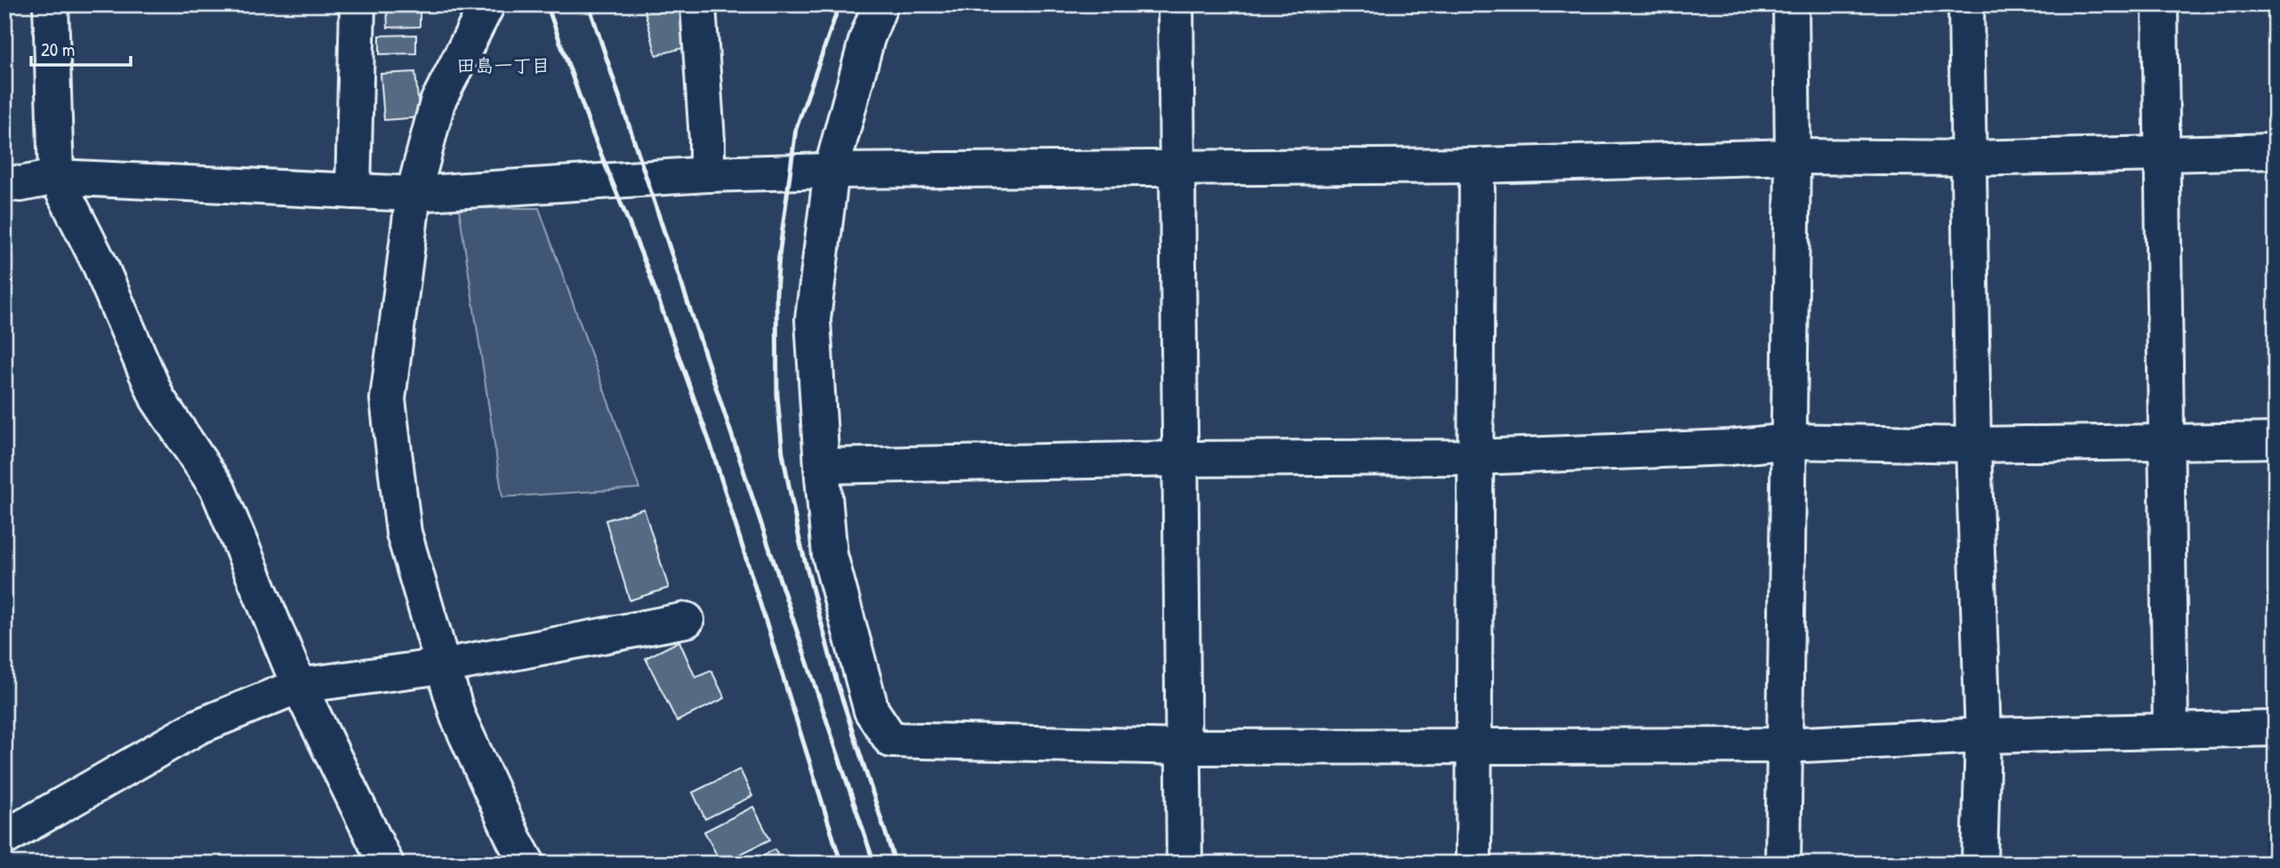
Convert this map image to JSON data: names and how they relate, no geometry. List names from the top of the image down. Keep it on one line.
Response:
{"districts":["田島一丁目"],"scale_bar":"20 m"}
